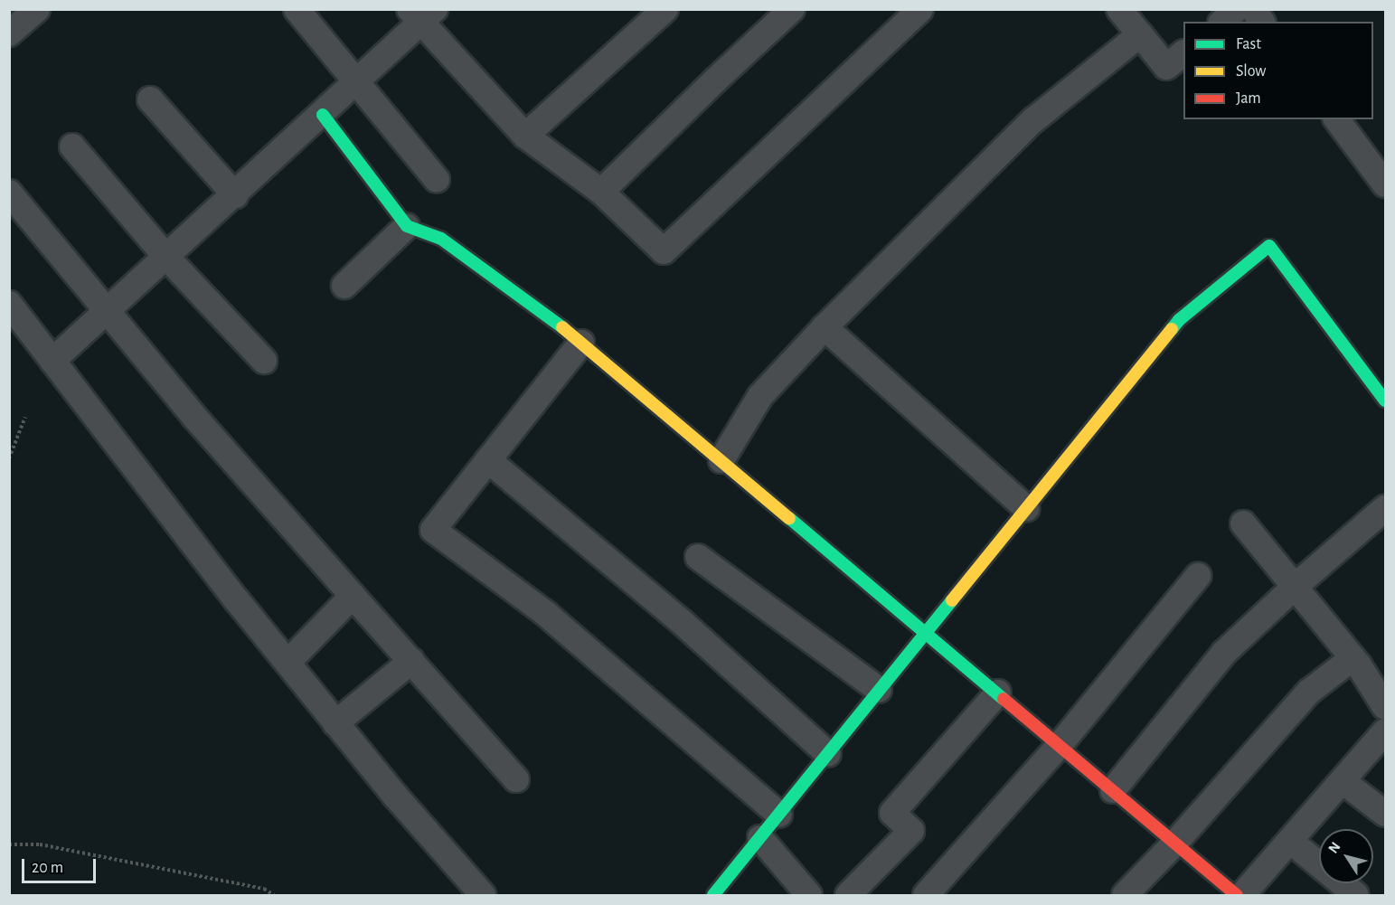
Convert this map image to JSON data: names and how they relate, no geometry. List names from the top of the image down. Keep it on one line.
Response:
{"legend":["Fast","Slow","Jam"],"scale_bar":"20 m","north":"top left"}
